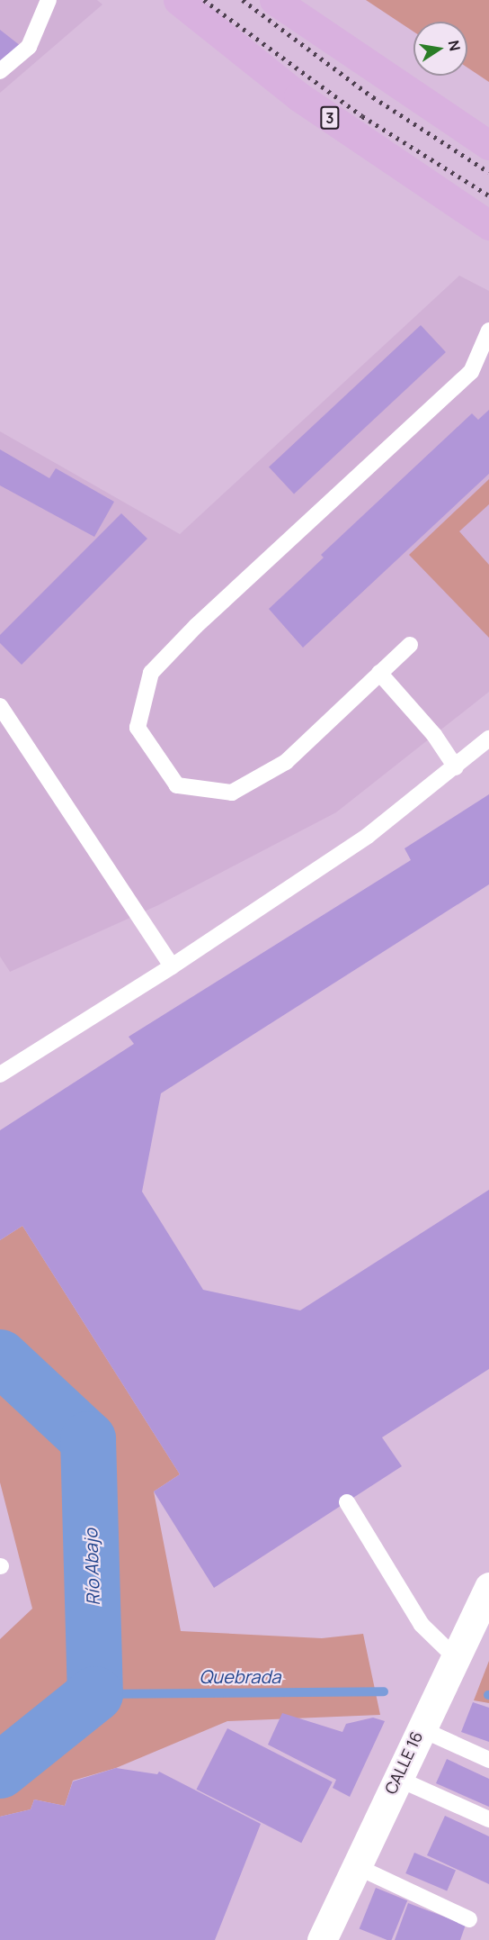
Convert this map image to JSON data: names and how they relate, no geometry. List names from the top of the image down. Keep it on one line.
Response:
{"streets":{"main road":["3","CALLE 16"]},"water":["Río Abajo","Quebrada"],"north":"right"}
